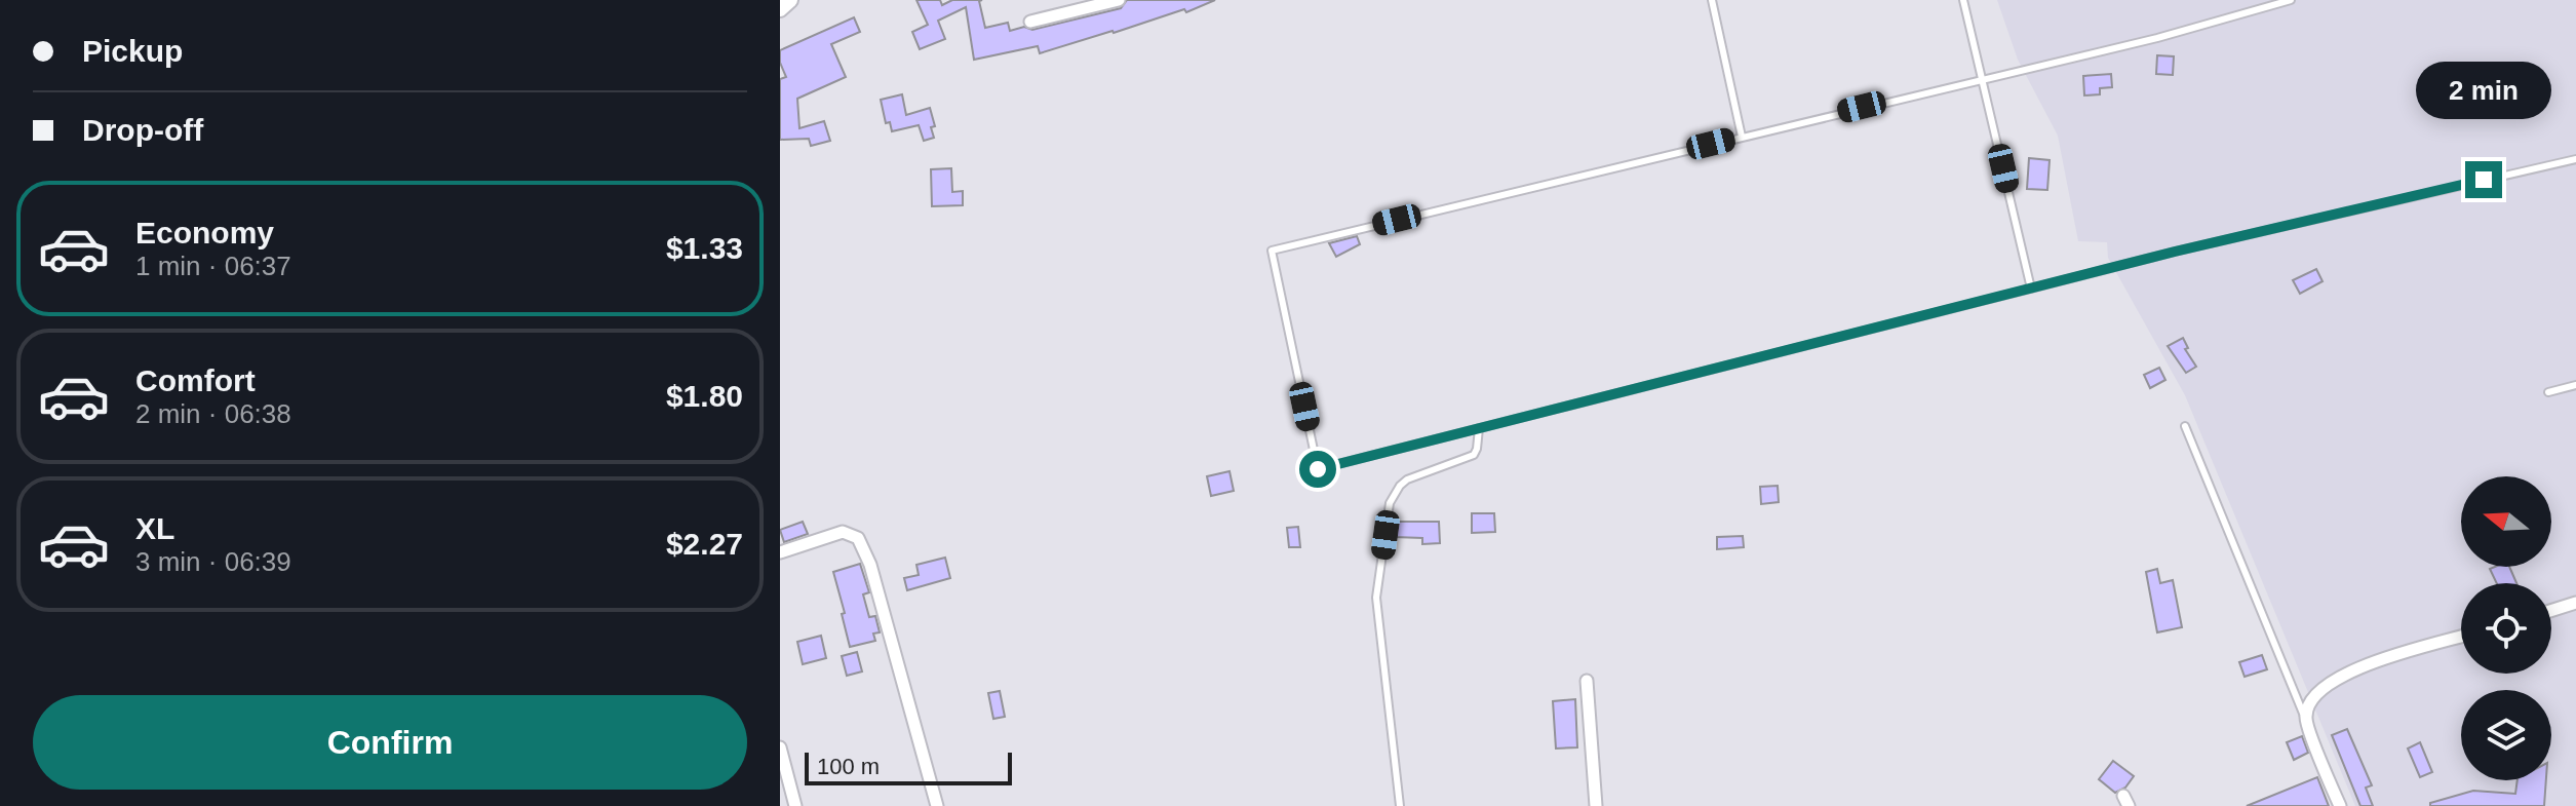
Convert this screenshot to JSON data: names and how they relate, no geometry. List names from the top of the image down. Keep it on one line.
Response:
{"scale_bar":"100 m","north":"left","page":{"banner":["Pickup","Drop-off"],"bubble":"2 min","list":[{"name":"Economy","note":"1 min · 06:37","value":"$1.33"},{"name":"Comfort","note":"2 min · 06:38","value":"$1.80"},{"name":"XL","note":"3 min · 06:39","value":"$2.27"}],"buttons":"Confirm","scale":"100 m"}}
